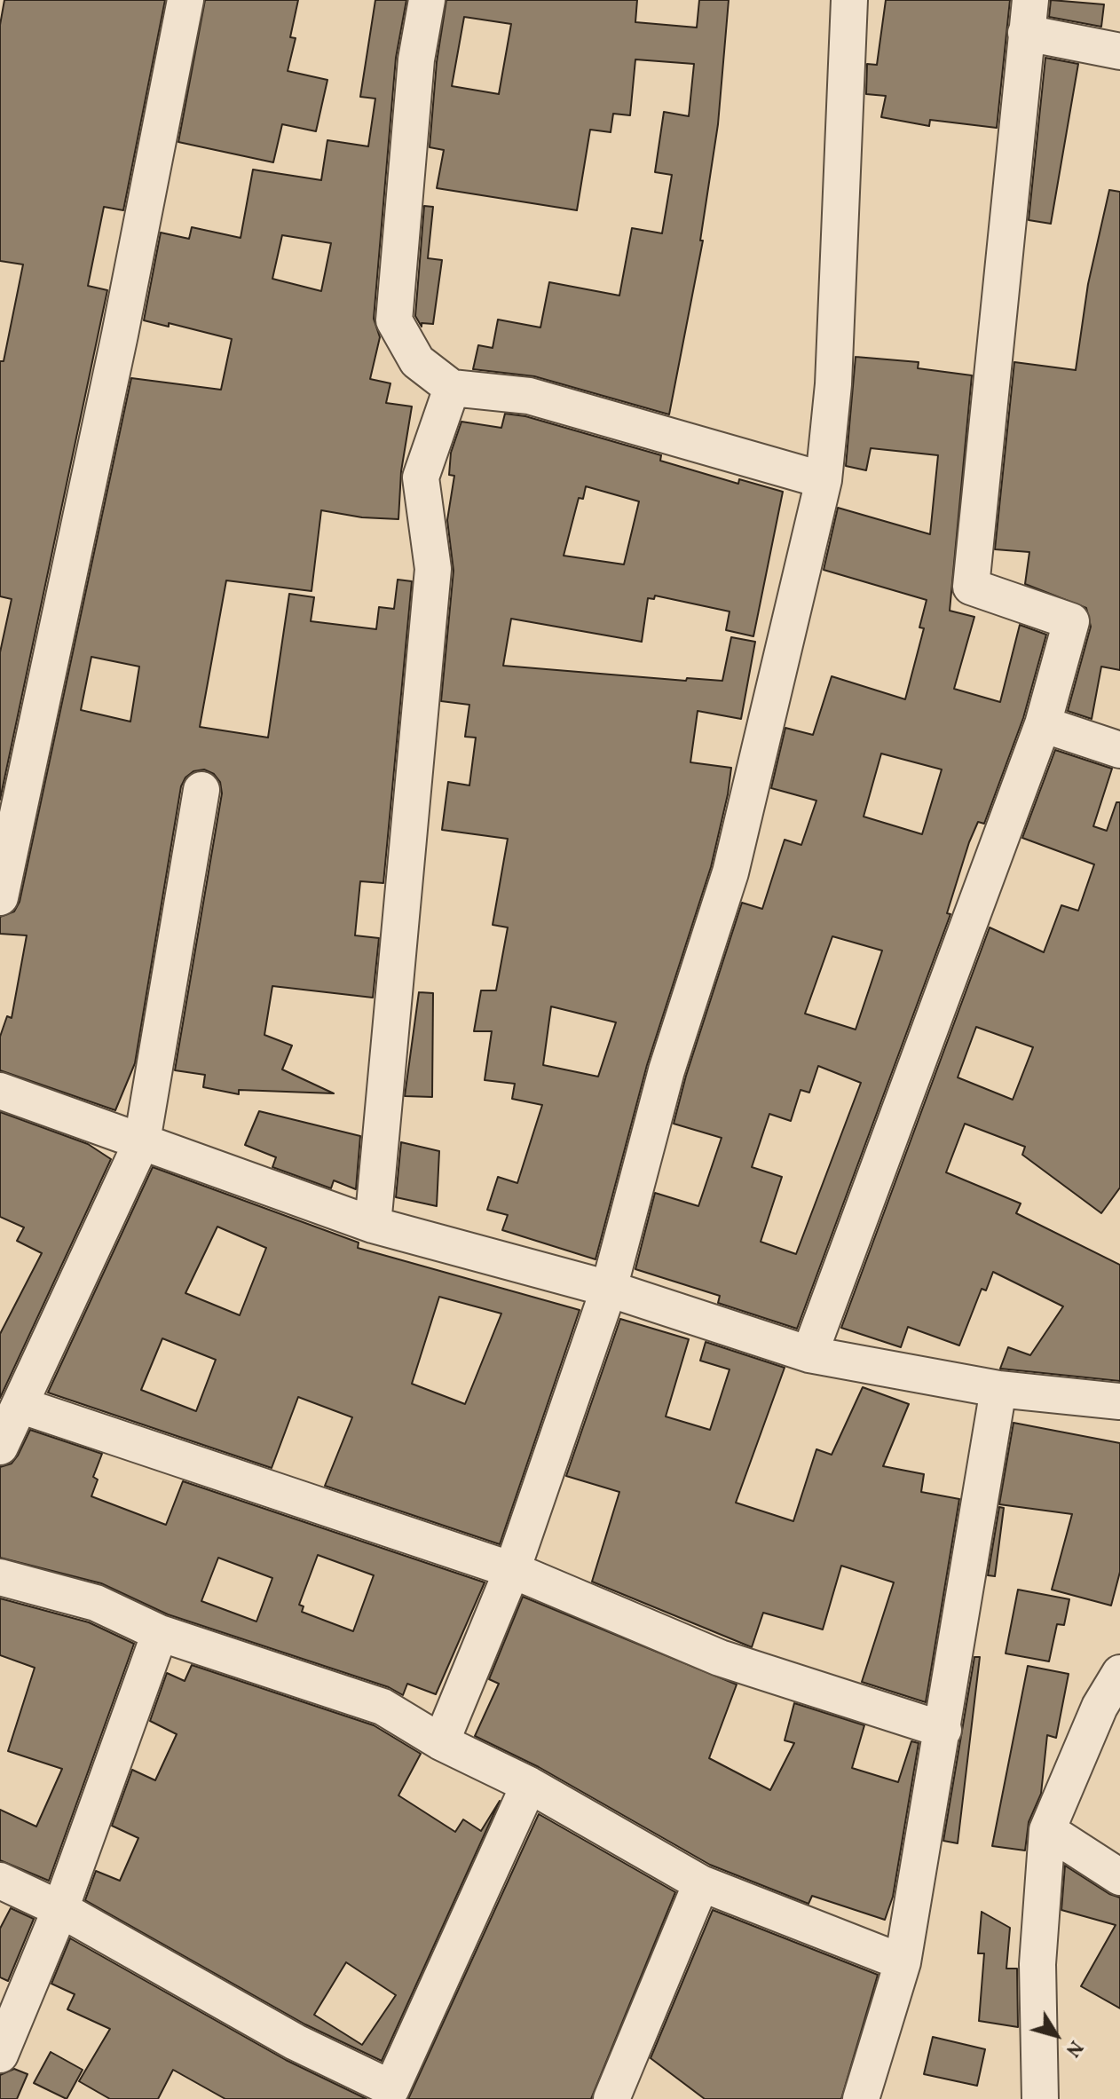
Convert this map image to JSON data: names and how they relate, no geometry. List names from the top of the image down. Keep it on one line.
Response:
{"north":"bottom right"}
